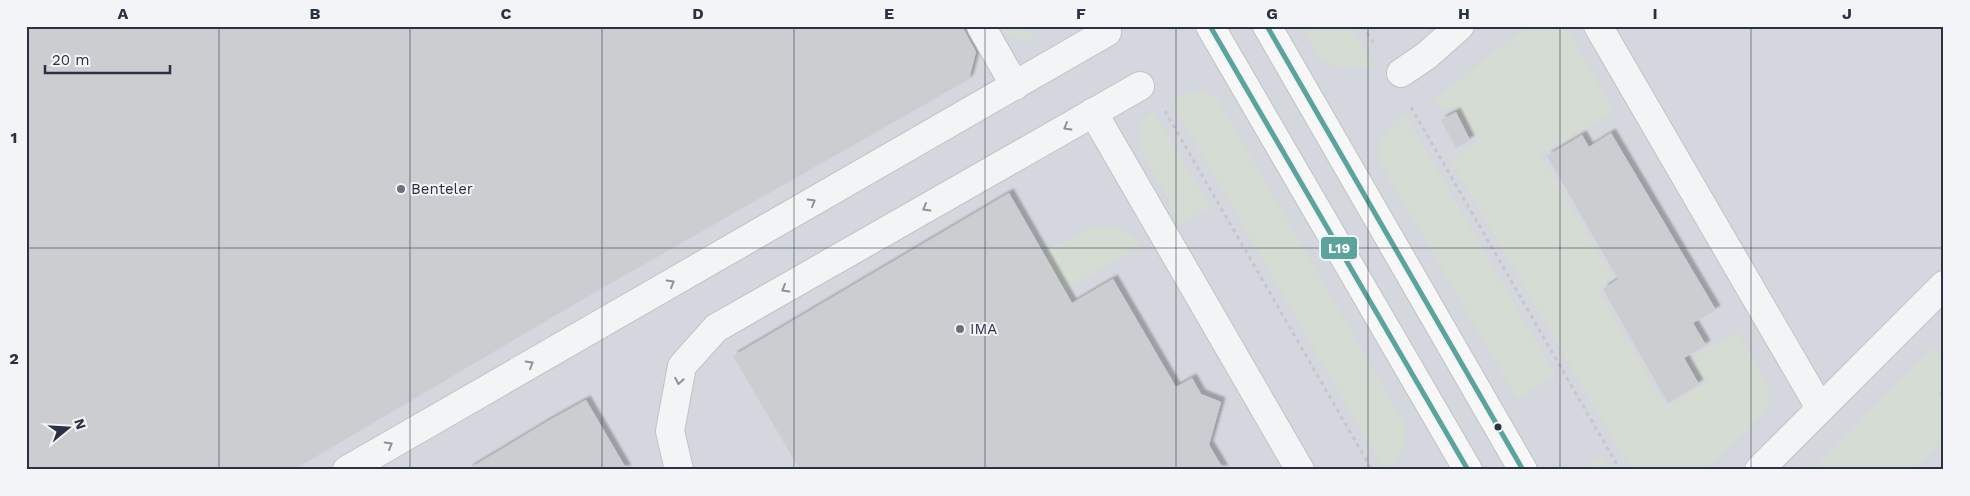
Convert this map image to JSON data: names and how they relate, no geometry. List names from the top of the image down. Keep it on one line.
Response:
{"places":["Benteler","IMA"],"lines":["transit line L19"],"scale_bar":"20 m","north":"right","grid":{"columns":["A","B","C","D","E","F","G","H","I","J"],"rows":["1","2"]}}
